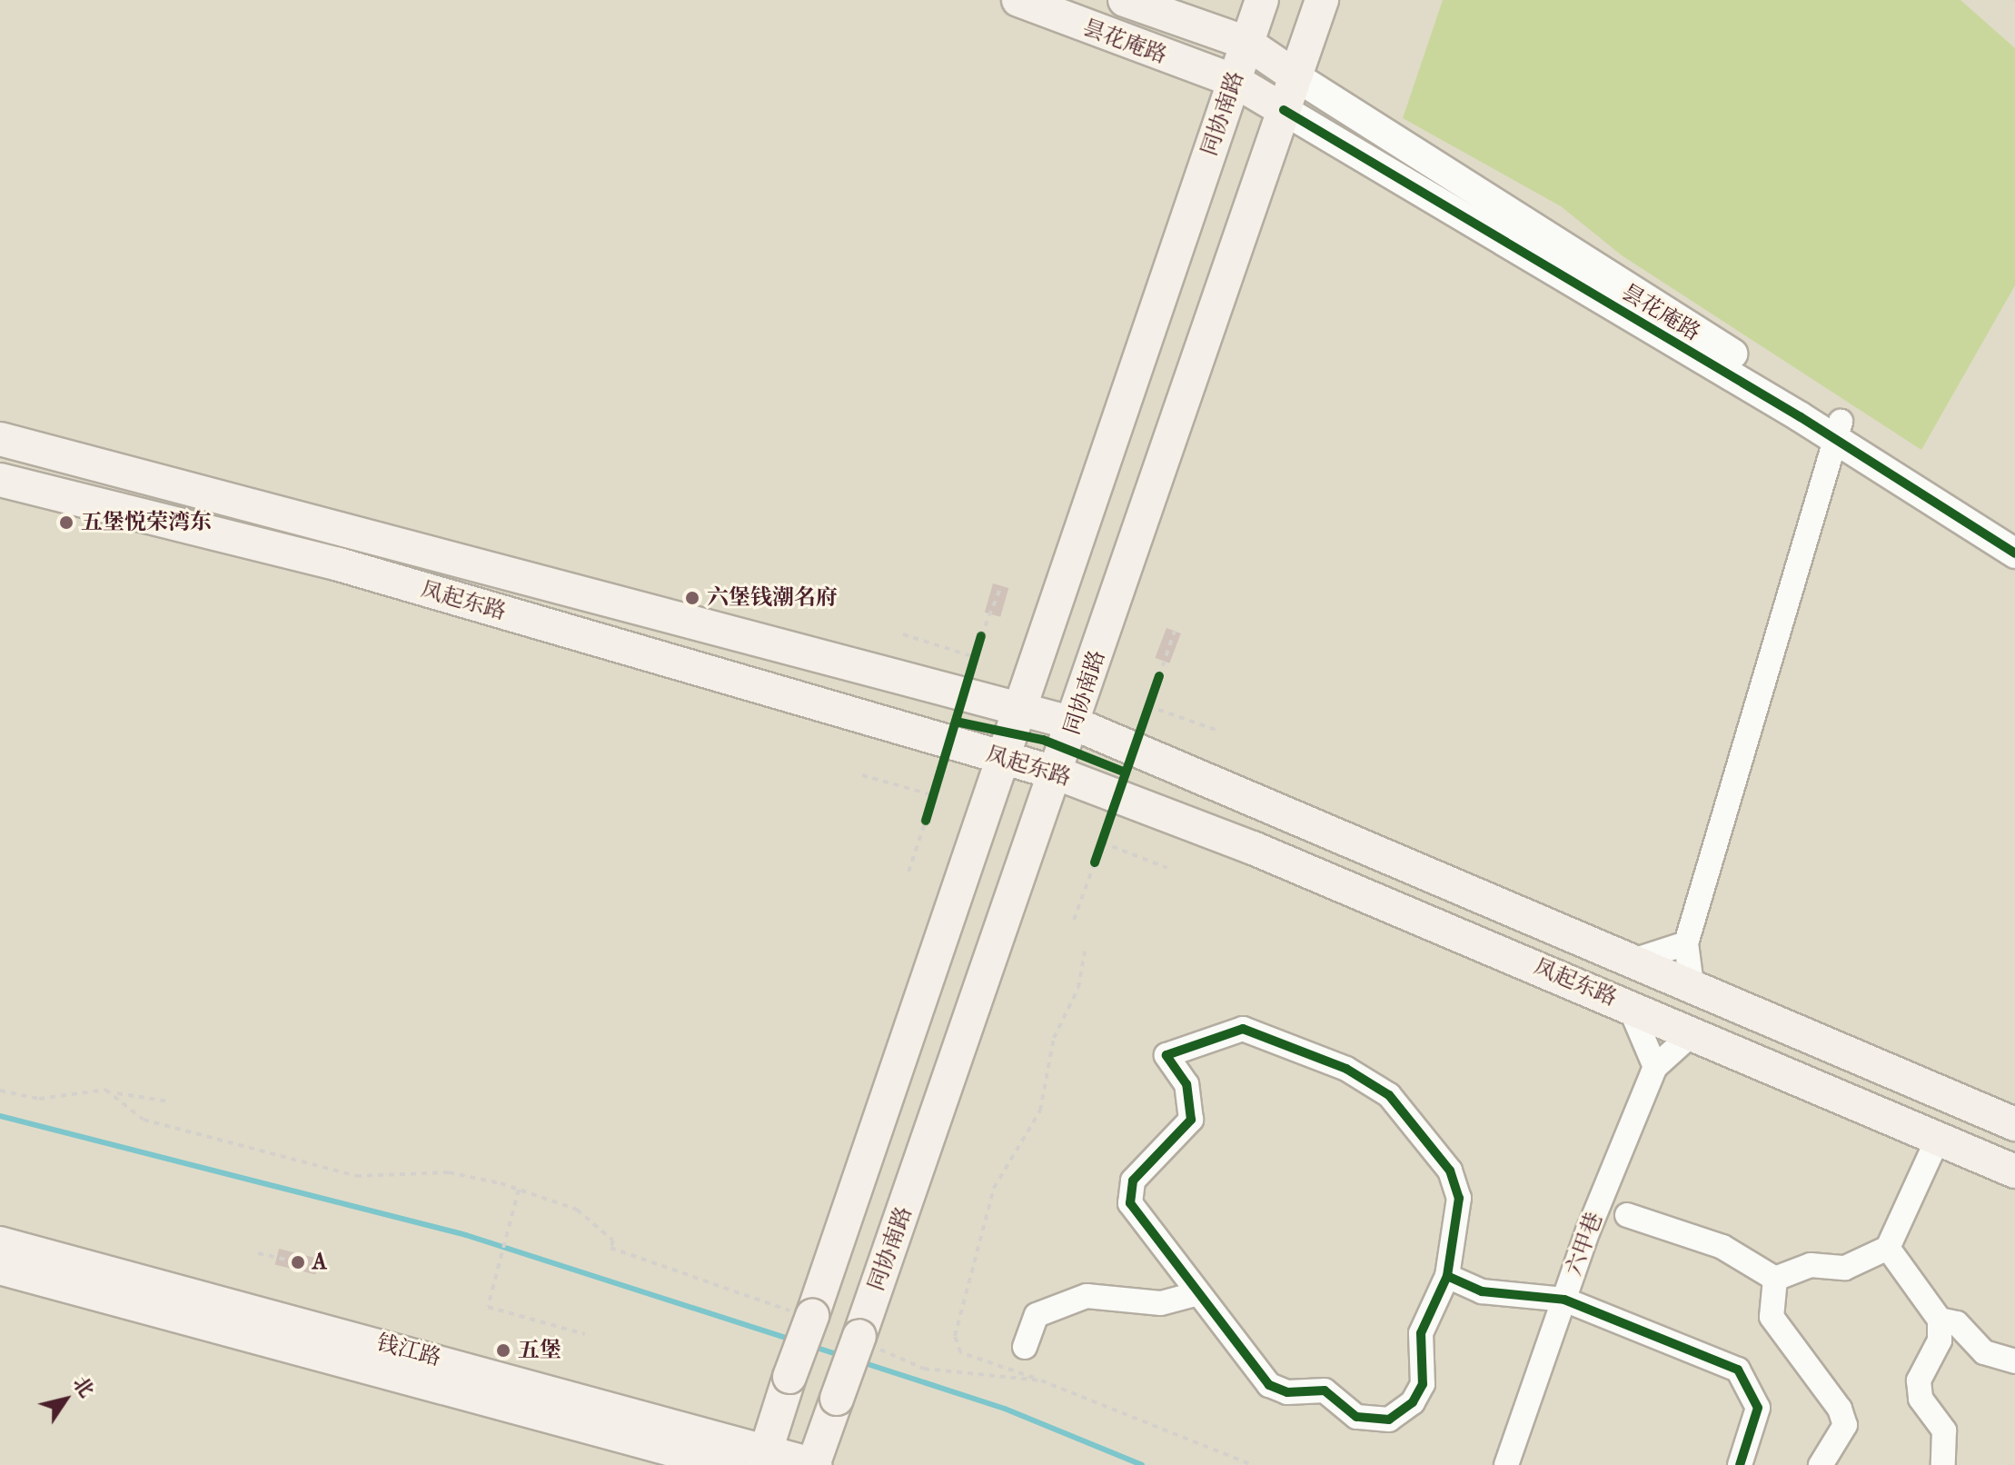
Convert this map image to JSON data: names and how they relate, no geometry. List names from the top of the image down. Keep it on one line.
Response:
{"streets":{"main road":["昙花庵路","同协南路","凤起东路","钱江路"],"street":["六甲巷"]},"crossings":[["昙花庵路","同协南路"],["同协南路","凤起东路"],["同协南路","钱江路"],["凤起东路","六甲巷"]],"places":["五堡悦荣湾东","六堡钱潮名府","A","五堡"],"north":"top right"}
